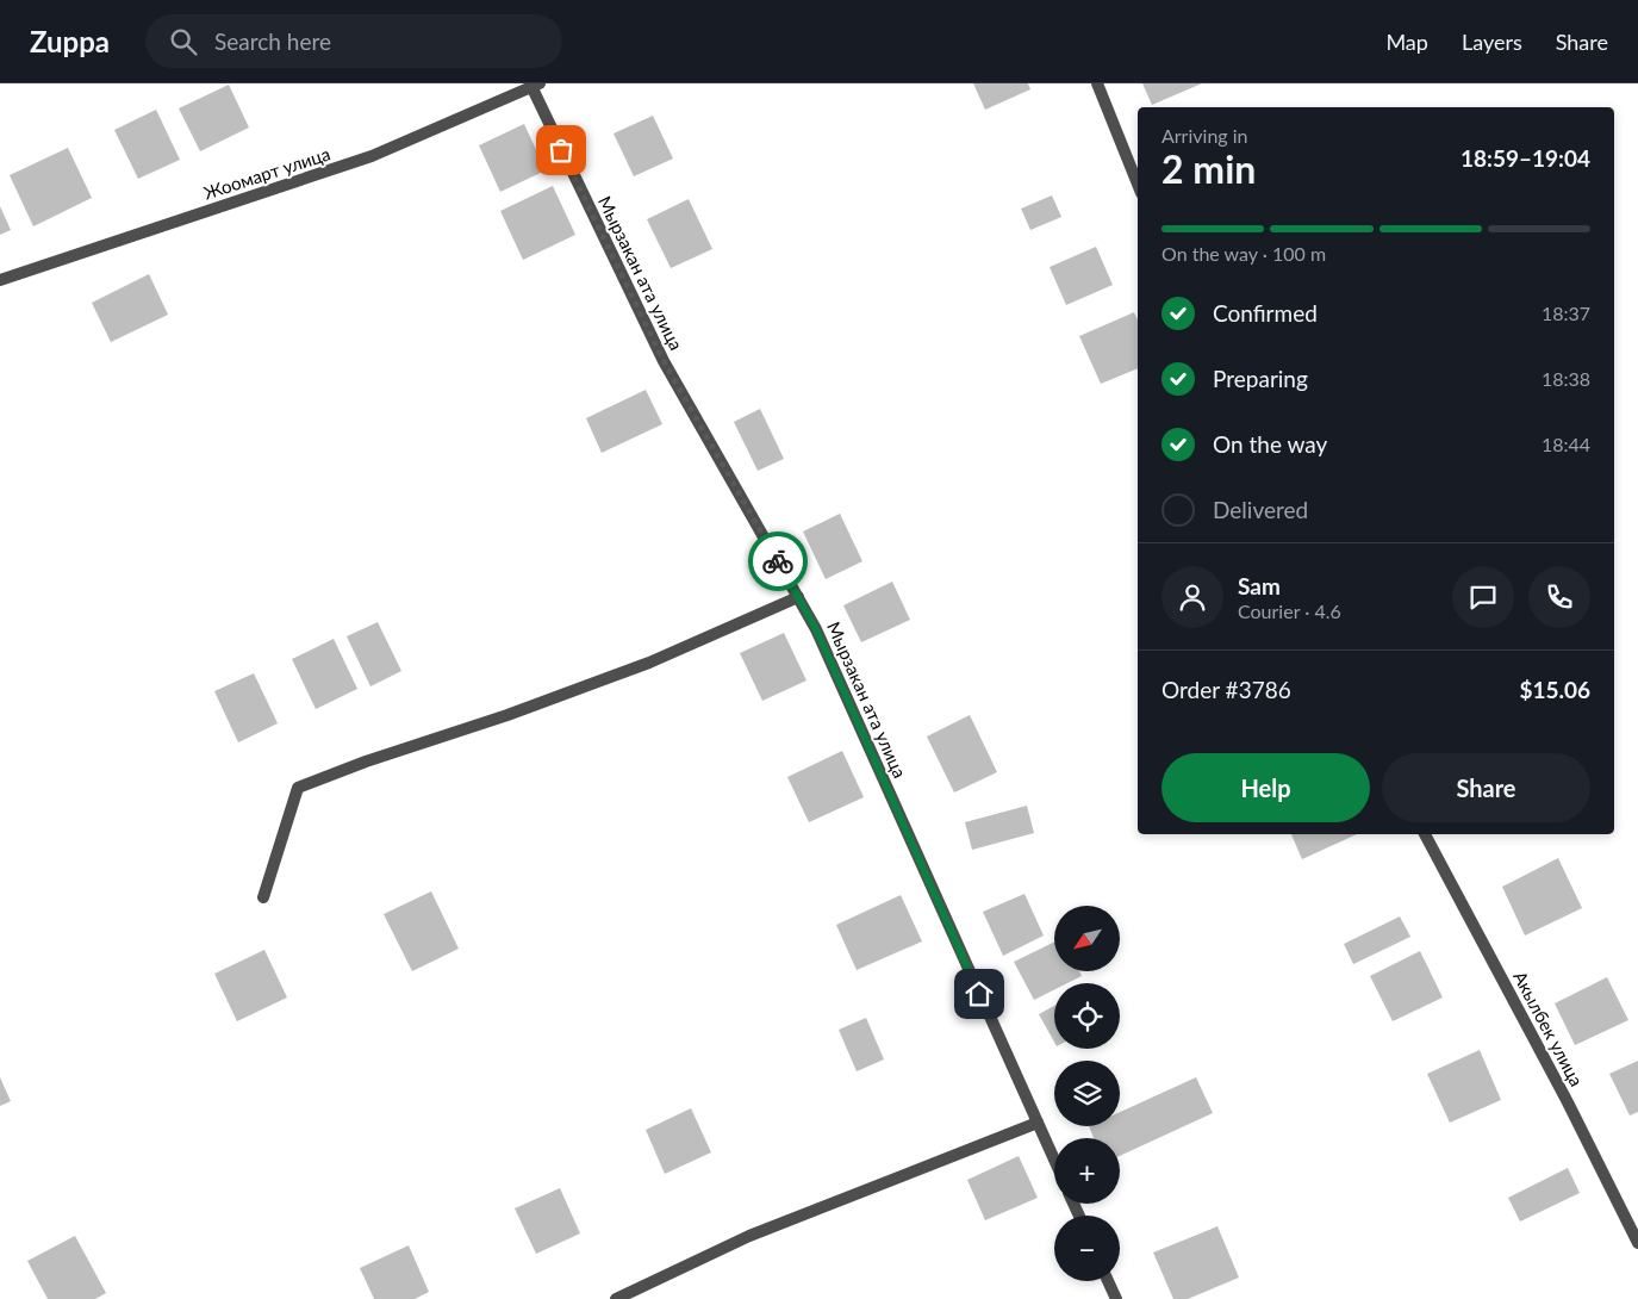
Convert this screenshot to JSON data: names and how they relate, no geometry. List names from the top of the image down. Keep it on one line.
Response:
{"streets":{"street":["Жоомарт улица","Мырзакан ата улица","Акылбек улица"]},"crossings":[["Жоомарт улица","Мырзакан ата улица"]],"north":"bottom left","page":{"header":"Zuppa","search":"Search here","nav":["Map","Layers","Share"],"heading":["2 min","Arriving in","18:59–19:04"],"panel":["Sam","Courier · 4.6","Order #3786","$15.06"],"bar":"On the way · 100 m","list":[["Confirmed","18:37"],["Preparing","18:38"],["On the way","18:44"],"Delivered"],"buttons":["Help","Share"],"map_buttons":["+","−"]}}
